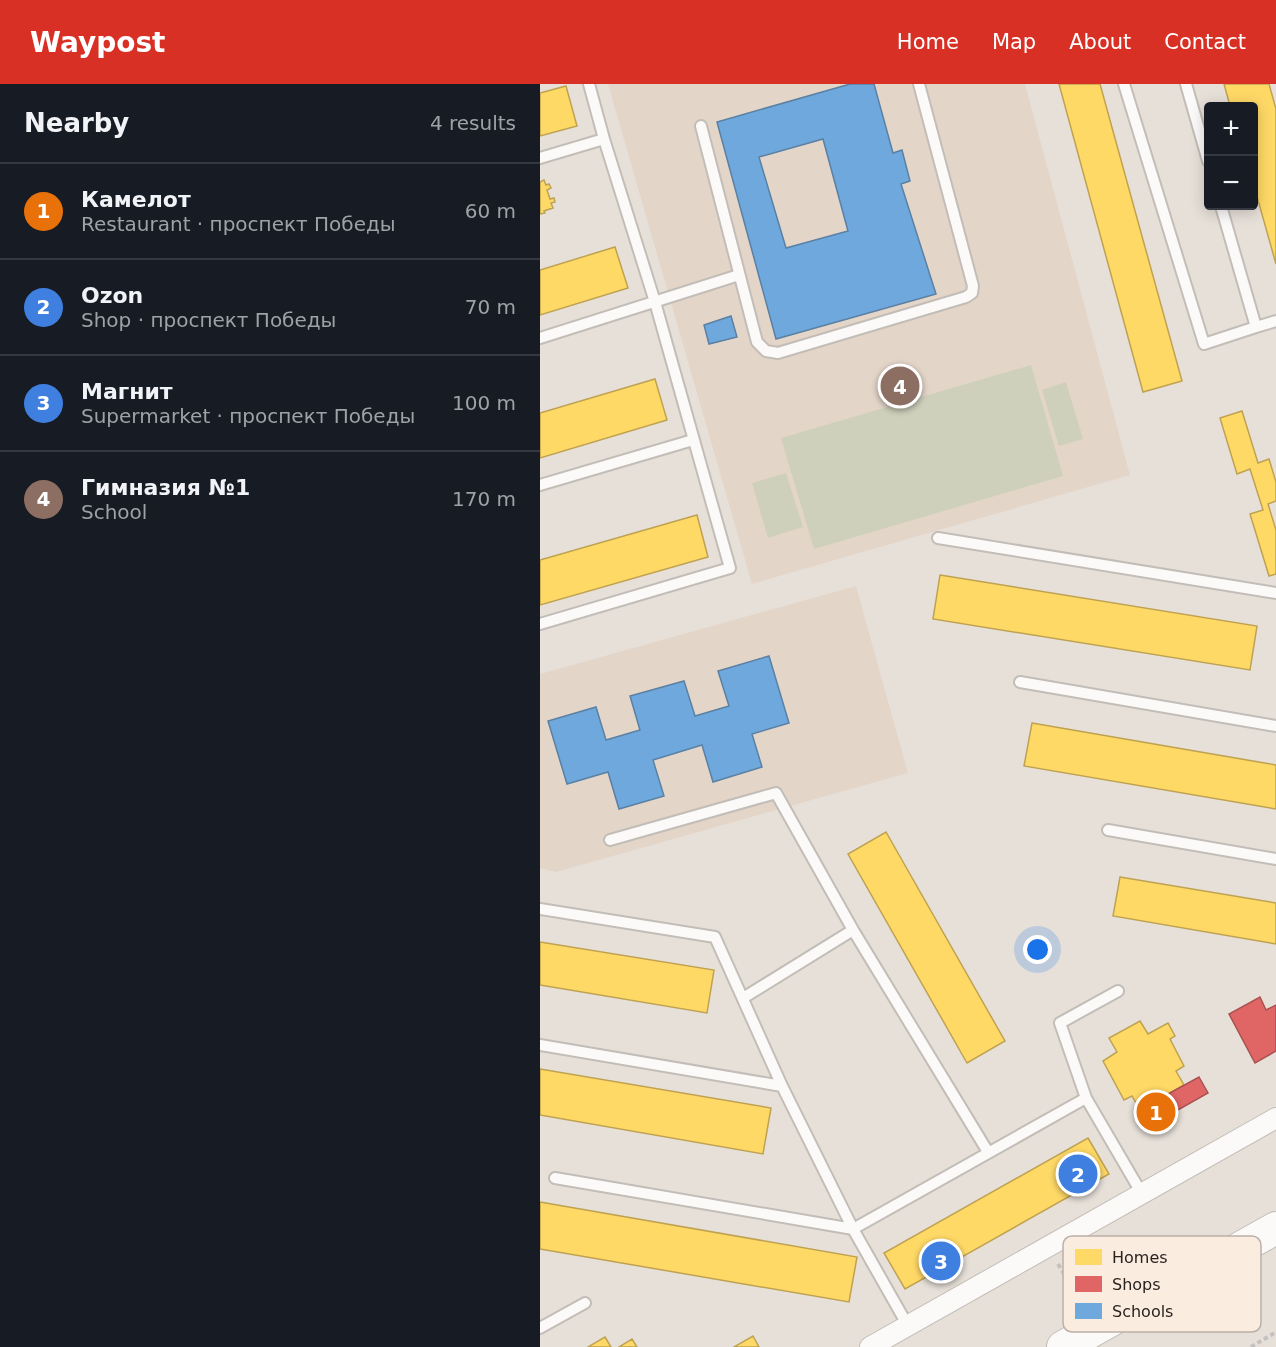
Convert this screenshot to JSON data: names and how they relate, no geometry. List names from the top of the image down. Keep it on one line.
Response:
{"legend":["Homes","Shops","Schools"],"page":{"header":"Waypost","nav":["Home","Map","About","Contact"],"heading":["Nearby","4 results"],"map_buttons":["+","−"],"list":[{"mark":"1","name":"Камелот","note":"Restaurant · проспект Победы","value":"60 m"},{"mark":"2","name":"Ozon","note":"Shop · проспект Победы","value":"70 m"},{"mark":"3","name":"Магнит","note":"Supermarket · проспект Победы","value":"100 m"},{"mark":"4","name":"Гимназия №1","note":"School","value":"170 m"}],"pins":["4","1","2","3"]}}
